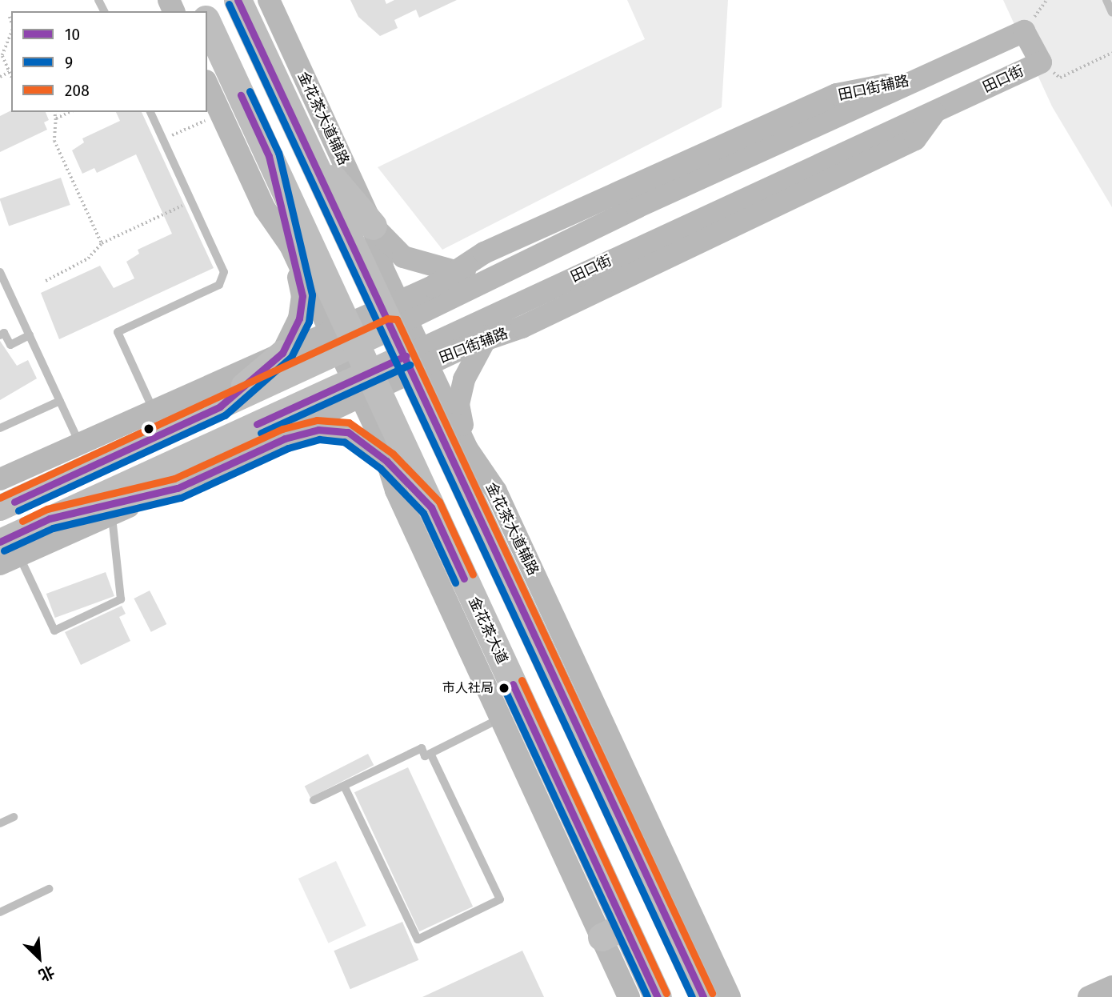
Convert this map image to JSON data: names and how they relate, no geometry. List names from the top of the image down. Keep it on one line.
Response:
{"streets":{"highway":["金花茶大道"],"main road":["田口街"],"street":["田口街辅路","金花茶大道辅路"]},"crossings":[["田口街","田口街辅路"],["田口街","金花茶大道辅路"],["田口街","金花茶大道"],["田口街辅路","金花茶大道辅路"]],"places":["市人社局"],"lines":["transit line 10","transit line 9","transit line 208"],"legend":["10","9","208"],"north":"bottom right"}
